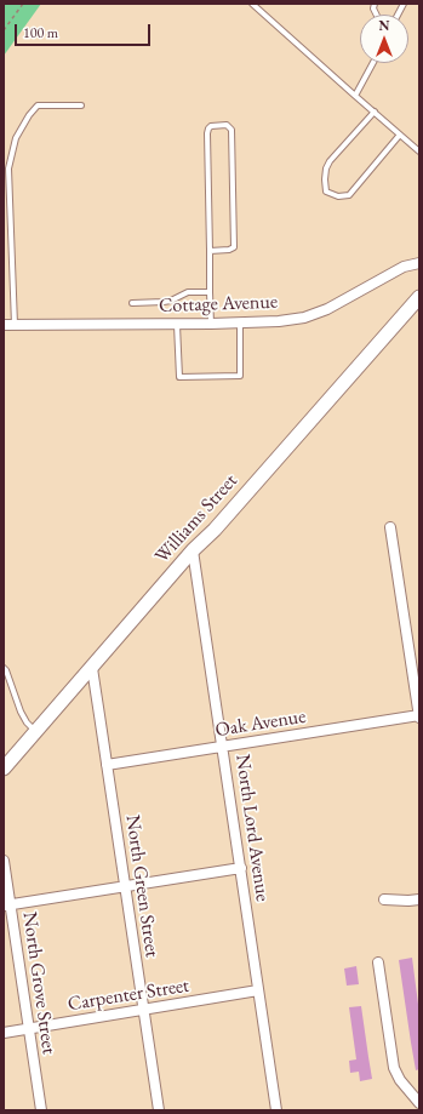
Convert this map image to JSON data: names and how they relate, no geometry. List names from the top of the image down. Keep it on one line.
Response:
{"streets":{"street":["Cottage Avenue","Williams Street","Oak Avenue","North Lord Avenue","North Green Street","North Grove Street","Carpenter Street"]},"crossings":[["Williams Street","North Lord Avenue"],["Williams Street","North Green Street"],["Oak Avenue","North Lord Avenue"],["Oak Avenue","North Green Street"],["North Lord Avenue","Carpenter Street"],["North Green Street","Carpenter Street"],["North Grove Street","Carpenter Street"]],"scale_bar":"100 m","north":"top"}
